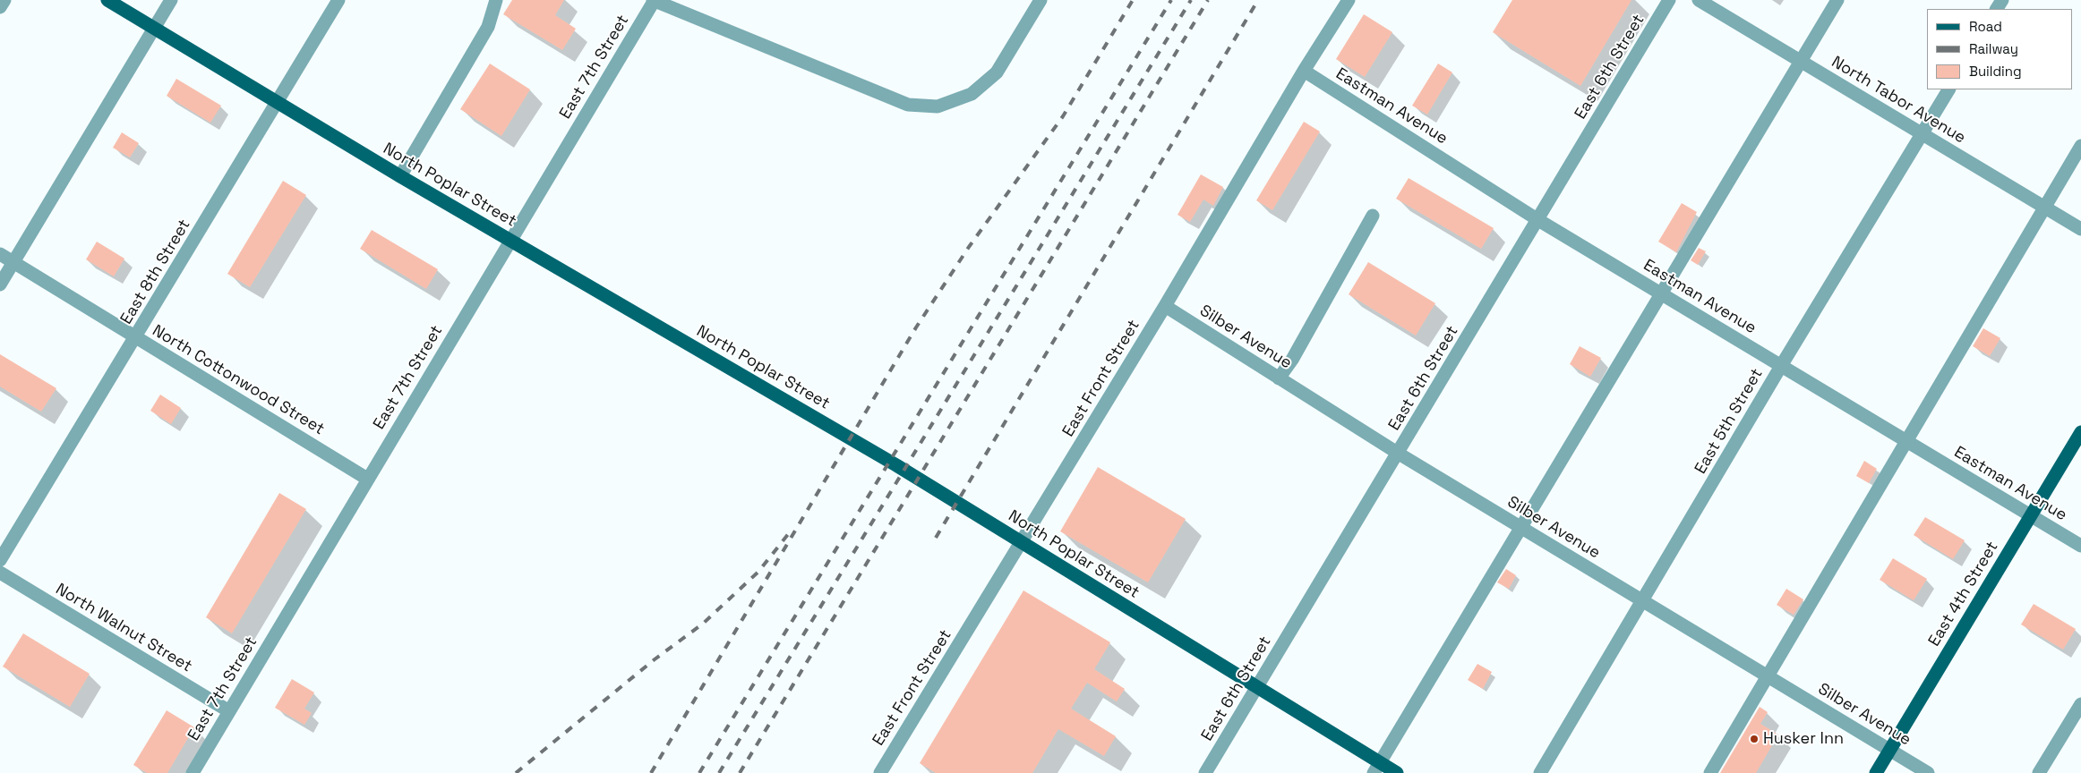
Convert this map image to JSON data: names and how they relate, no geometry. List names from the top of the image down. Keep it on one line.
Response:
{"streets":{"main road":["North Poplar Street","East 4th Street"],"street":["East 7th Street","East 6th Street","North Tabor Avenue","Eastman Avenue","East 8th Street","Silber Avenue","East Front Street","North Cottonwood Street","East 5th Street","North Walnut Street"]},"crossings":[["East 7th Street","North Poplar Street"],["East 7th Street","North Cottonwood Street"],["East 7th Street","North Walnut Street"],["East 6th Street","Eastman Avenue"],["East 6th Street","North Poplar Street"],["East 6th Street","Silber Avenue"],["North Tabor Avenue","East 5th Street"],["Eastman Avenue","East Front Street"],["Eastman Avenue","East 5th Street"],["Eastman Avenue","East 4th Street"],["North Poplar Street","East 8th Street"],["East 8th Street","North Cottonwood Street"],["Silber Avenue","East Front Street"],["Silber Avenue","East 5th Street"],["Silber Avenue","East 4th Street"]],"places":["Husker Inn"],"legend":["Road","Railway","Building"]}
